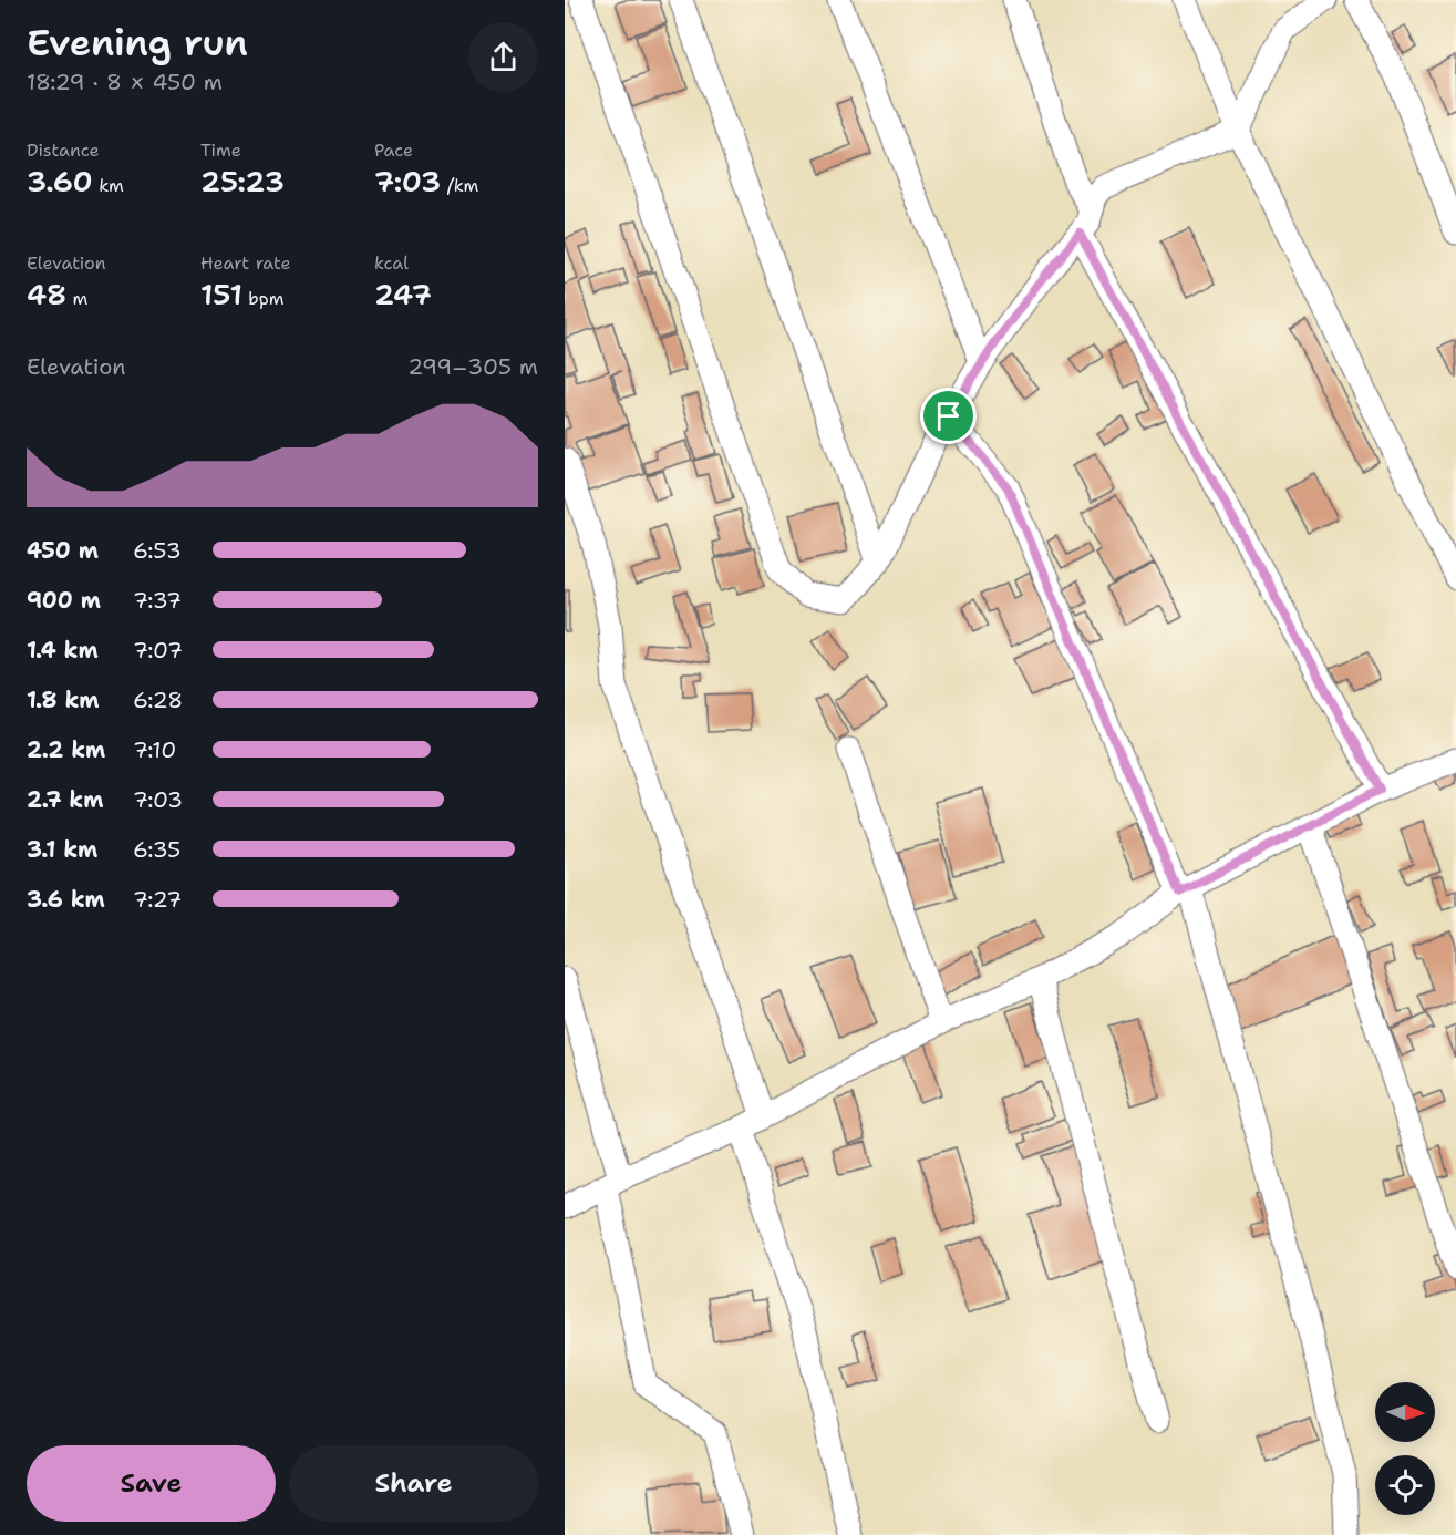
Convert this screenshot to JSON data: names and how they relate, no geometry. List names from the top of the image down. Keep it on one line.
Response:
{"north":"right","page":{"heading":["Evening run","18:29 · 8 × 450 m"],"stats":[["Distance","3.60 km"],["Time","25:23"],["Pace","7:03 /km"],["Elevation","48 m"],["Heart rate","151 bpm"],["kcal","247"]],"chart":["Elevation","299–305 m"],"list":[{"name":"450 m","note":"6:53"},{"name":"900 m","note":"7:37"},{"name":"1.4 km","note":"7:07"},{"name":"1.8 km","note":"6:28"},{"name":"2.2 km","note":"7:10"},{"name":"2.7 km","note":"7:03"},{"name":"3.1 km","note":"6:35"},{"name":"3.6 km","note":"7:27"}],"buttons":["Save","Share"]}}
